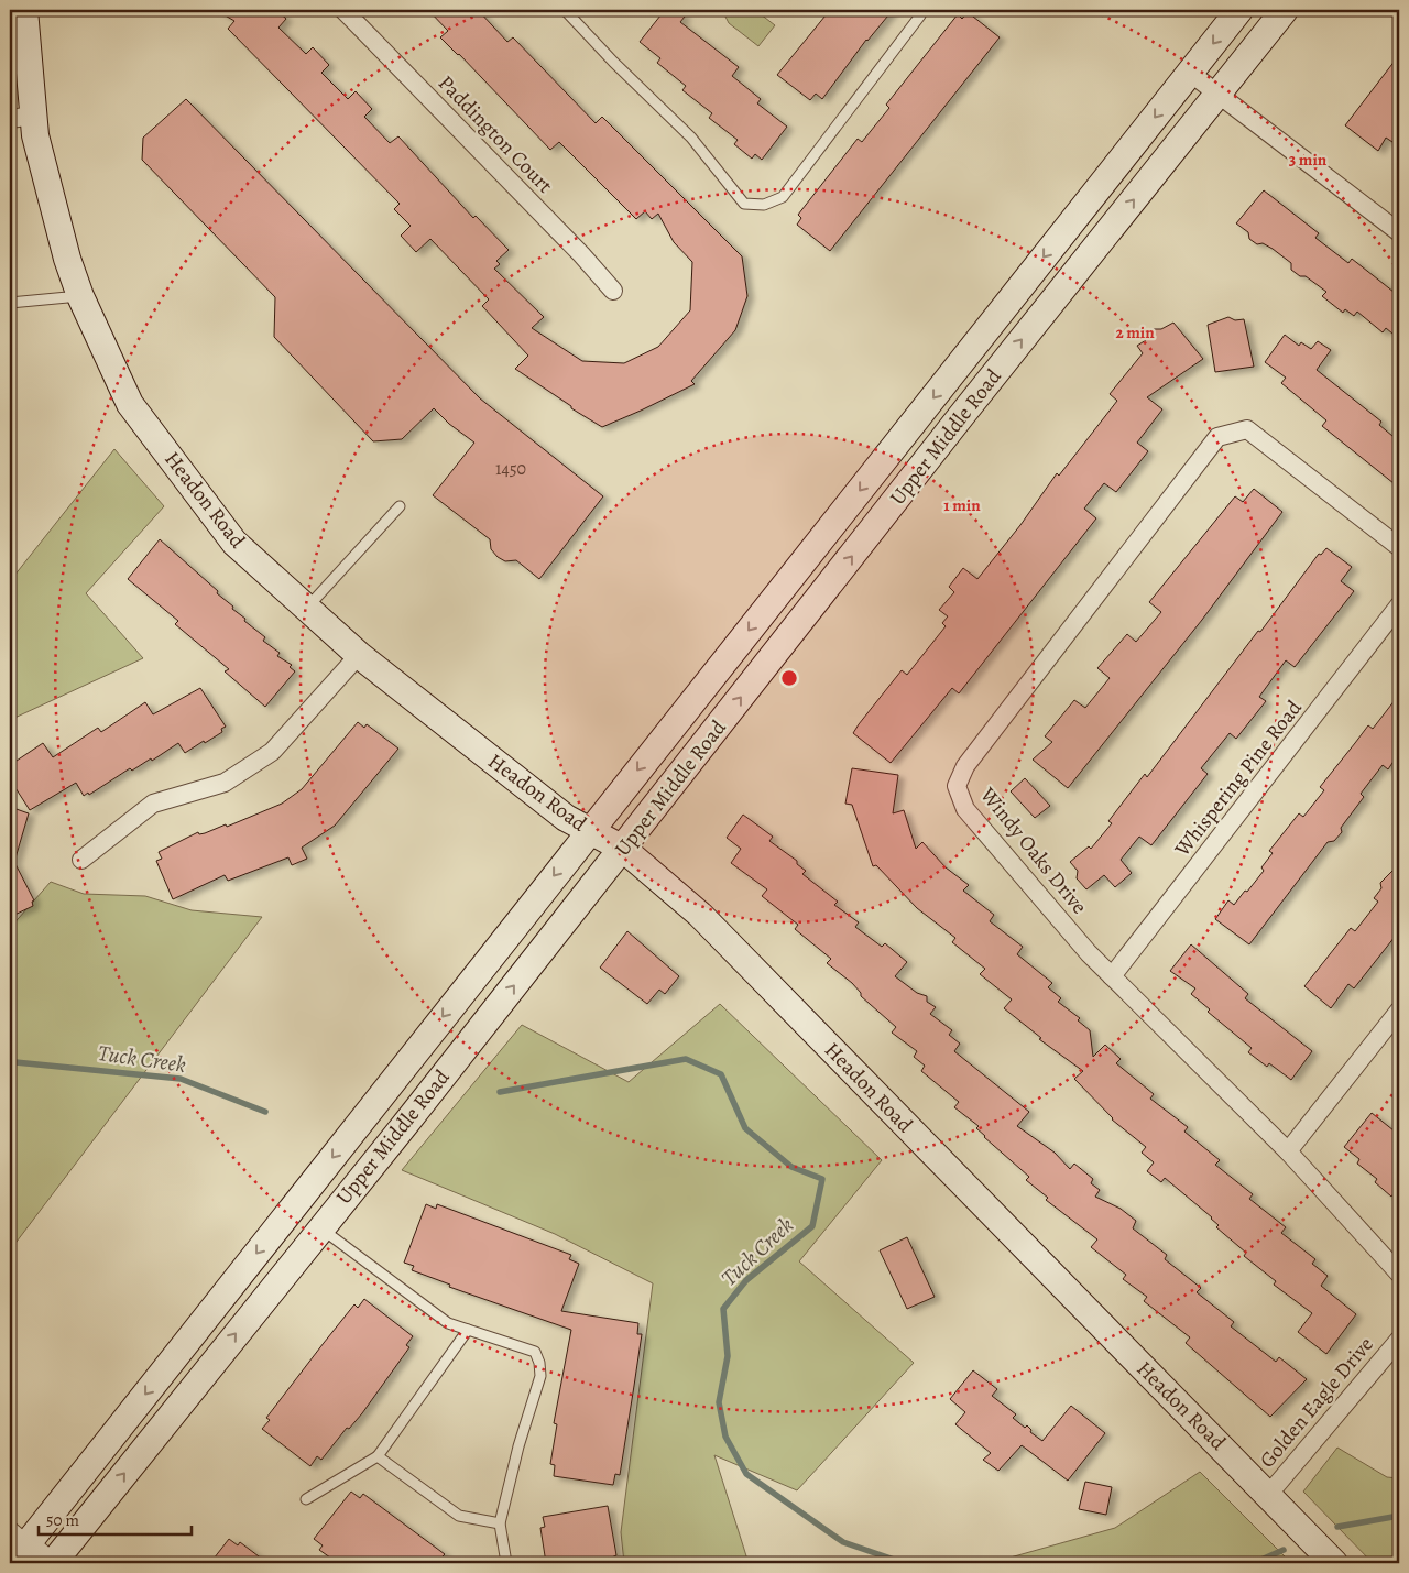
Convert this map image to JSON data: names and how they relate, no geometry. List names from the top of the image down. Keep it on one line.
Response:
{"streets":{"main road":["Upper Middle Road","Headon Road"],"street":["Paddington Court","Whispering Pine Road","Windy Oaks Drive","Golden Eagle Drive"]},"crossings":[["Upper Middle Road","Headon Road"],["Headon Road","Golden Eagle Drive"],["Whispering Pine Road","Windy Oaks Drive"]],"water":["Tuck Creek"],"house_numbers":["1450"],"scale_bar":"50 m","rings":["3 min","2 min","1 min"]}
